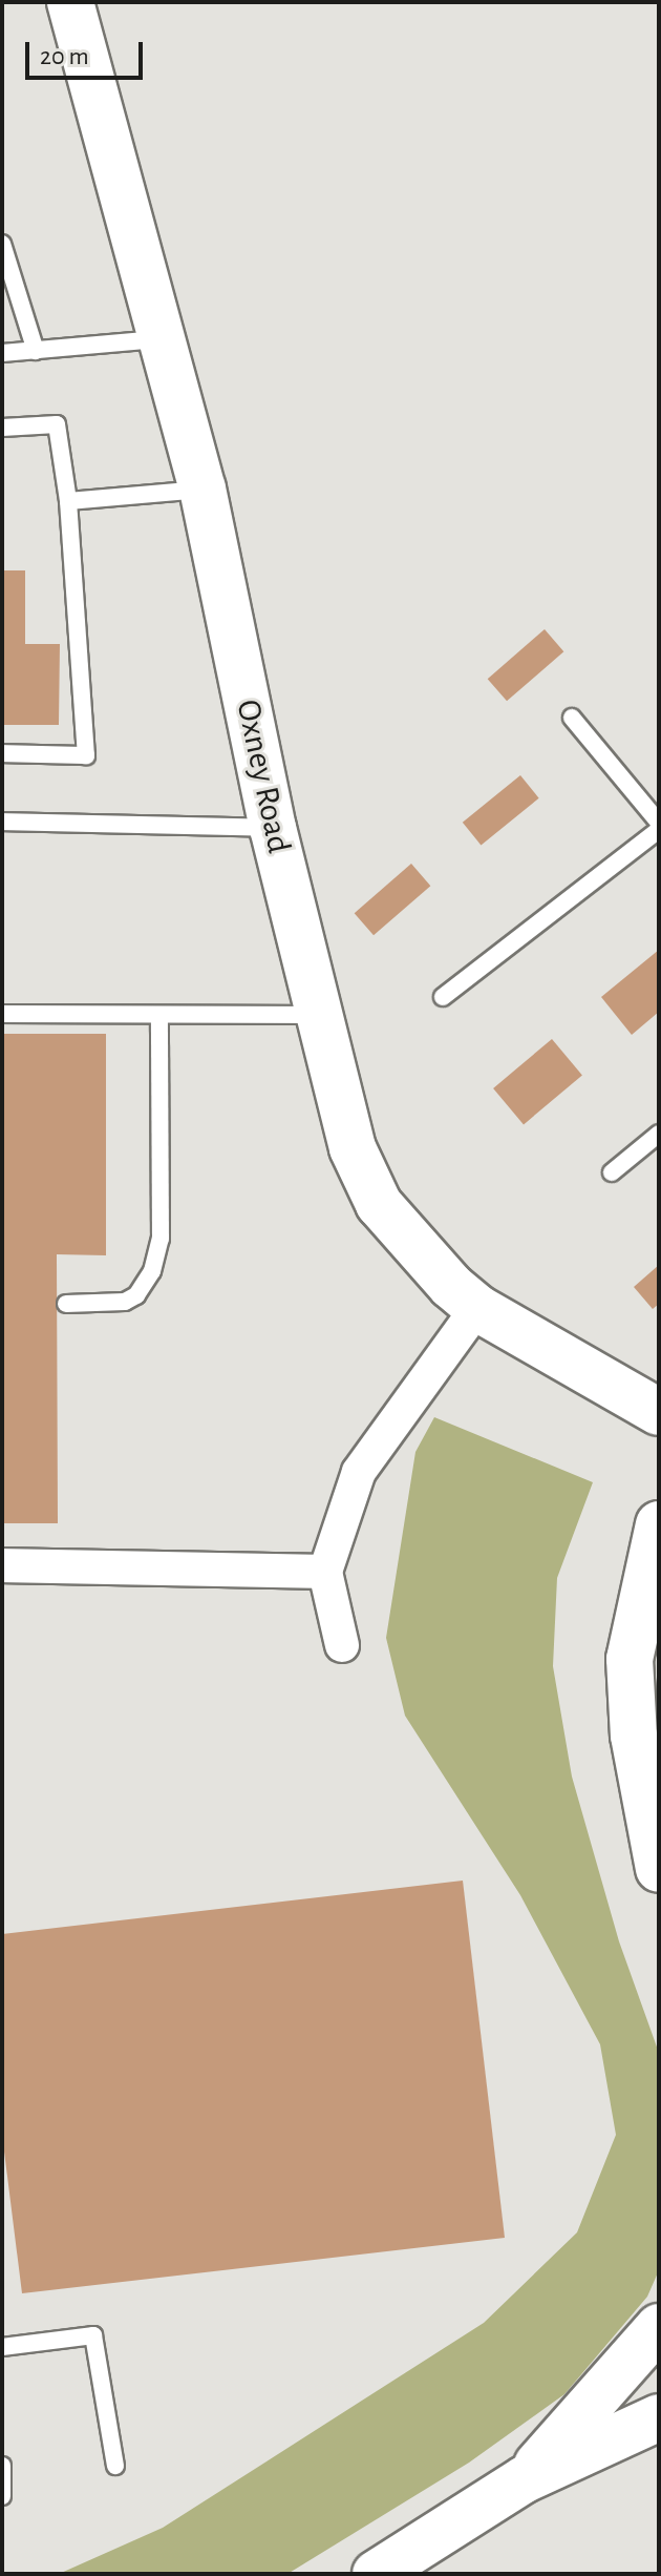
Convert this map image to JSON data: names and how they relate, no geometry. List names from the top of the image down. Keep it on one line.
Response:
{"streets":{"street":["Oxney Road"]},"scale_bar":"20 m"}
